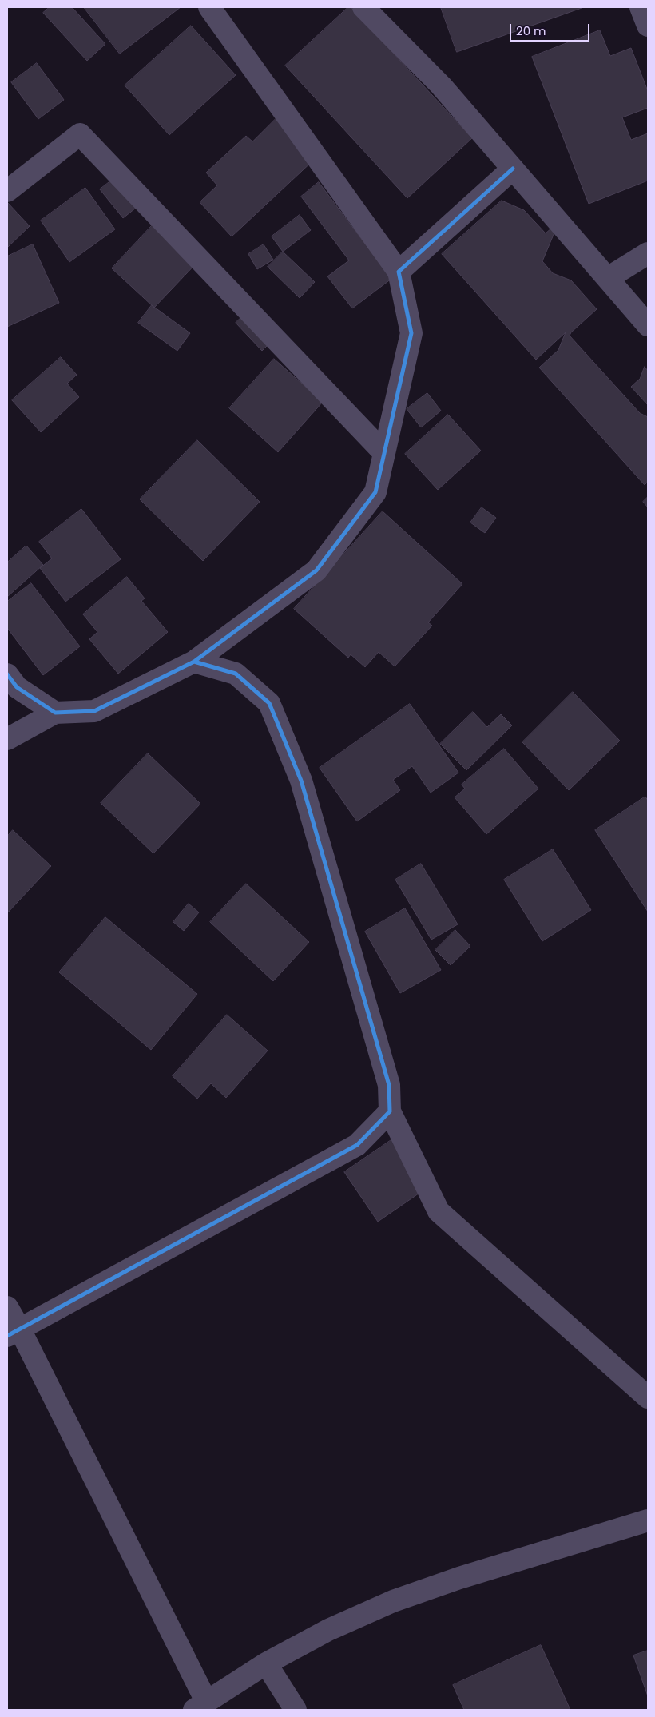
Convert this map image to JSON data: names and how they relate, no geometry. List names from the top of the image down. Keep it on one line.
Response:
{"scale_bar":"20 m"}
